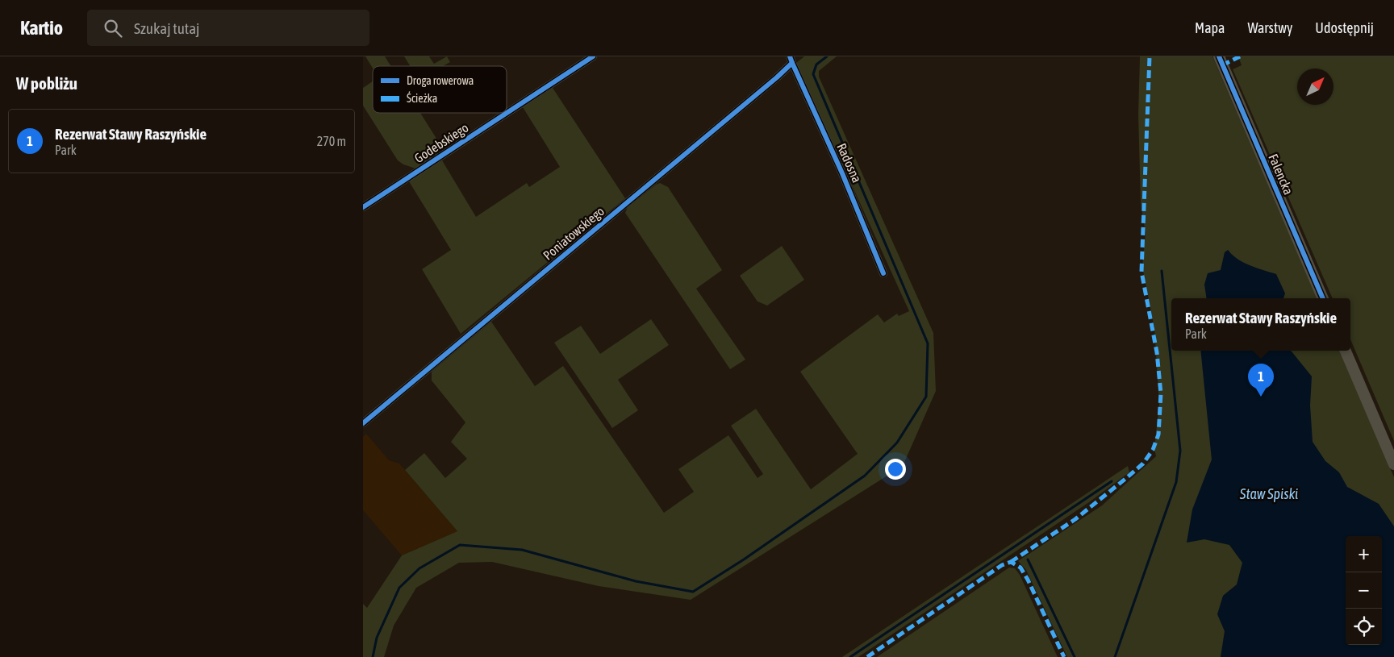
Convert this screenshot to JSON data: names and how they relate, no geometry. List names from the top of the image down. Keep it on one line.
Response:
{"streets":{"street":["Godebskiego","Radosna","Falencka","Poniatowskiego"]},"crossings":[["Radosna","Poniatowskiego"]],"water":["Staw Spiski"],"legend":["Droga rowerowa","Ścieżka"],"north":"top right","page":{"header":"Kartio","search":"Szukaj tutaj","nav":["Mapa","Warstwy","Udostępnij"],"heading":"W pobliżu","list":[{"mark":"1","name":"Rezerwat Stawy Raszyńskie","note":"Park","value":"270 m"}],"popup":["Rezerwat Stawy Raszyńskie","Park"],"pins":"1","map_buttons":["+","−"]}}
